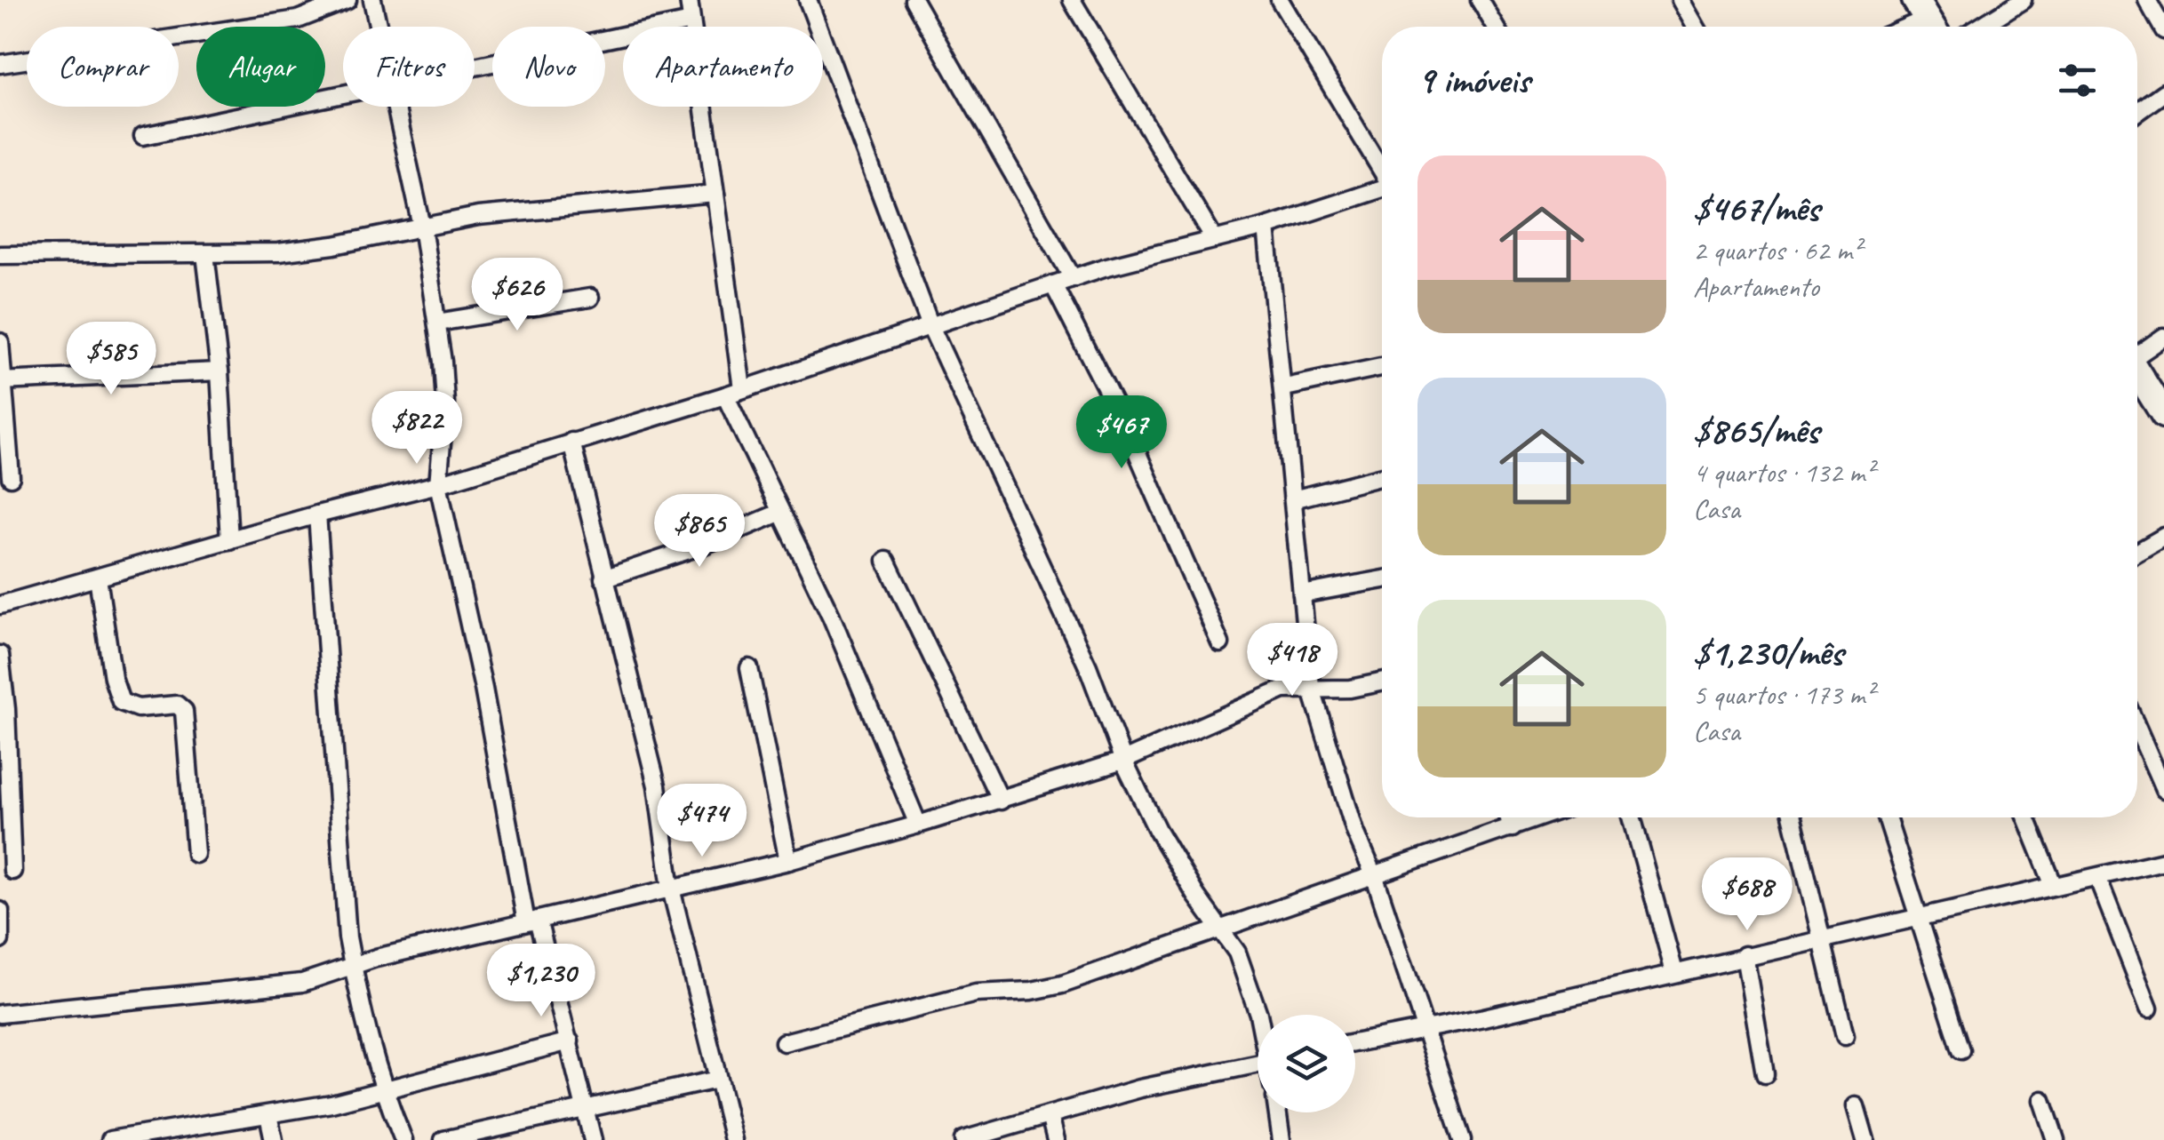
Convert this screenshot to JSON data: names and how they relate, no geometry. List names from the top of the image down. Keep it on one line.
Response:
{"page":{"chip":["Comprar","Alugar","Filtros","Novo","Apartamento"],"heading":"9 imóveis","list":[{"name":"$467/mês","note":"2 quartos · 62 m² · Apartamento"},{"name":"$865/mês","note":"4 quartos · 132 m² · Casa"},{"name":"$1,230/mês","note":"5 quartos · 173 m² · Casa"}],"price":["$626","$585","$822","$467","$865","$418","$474","$688","$1,230"]}}
